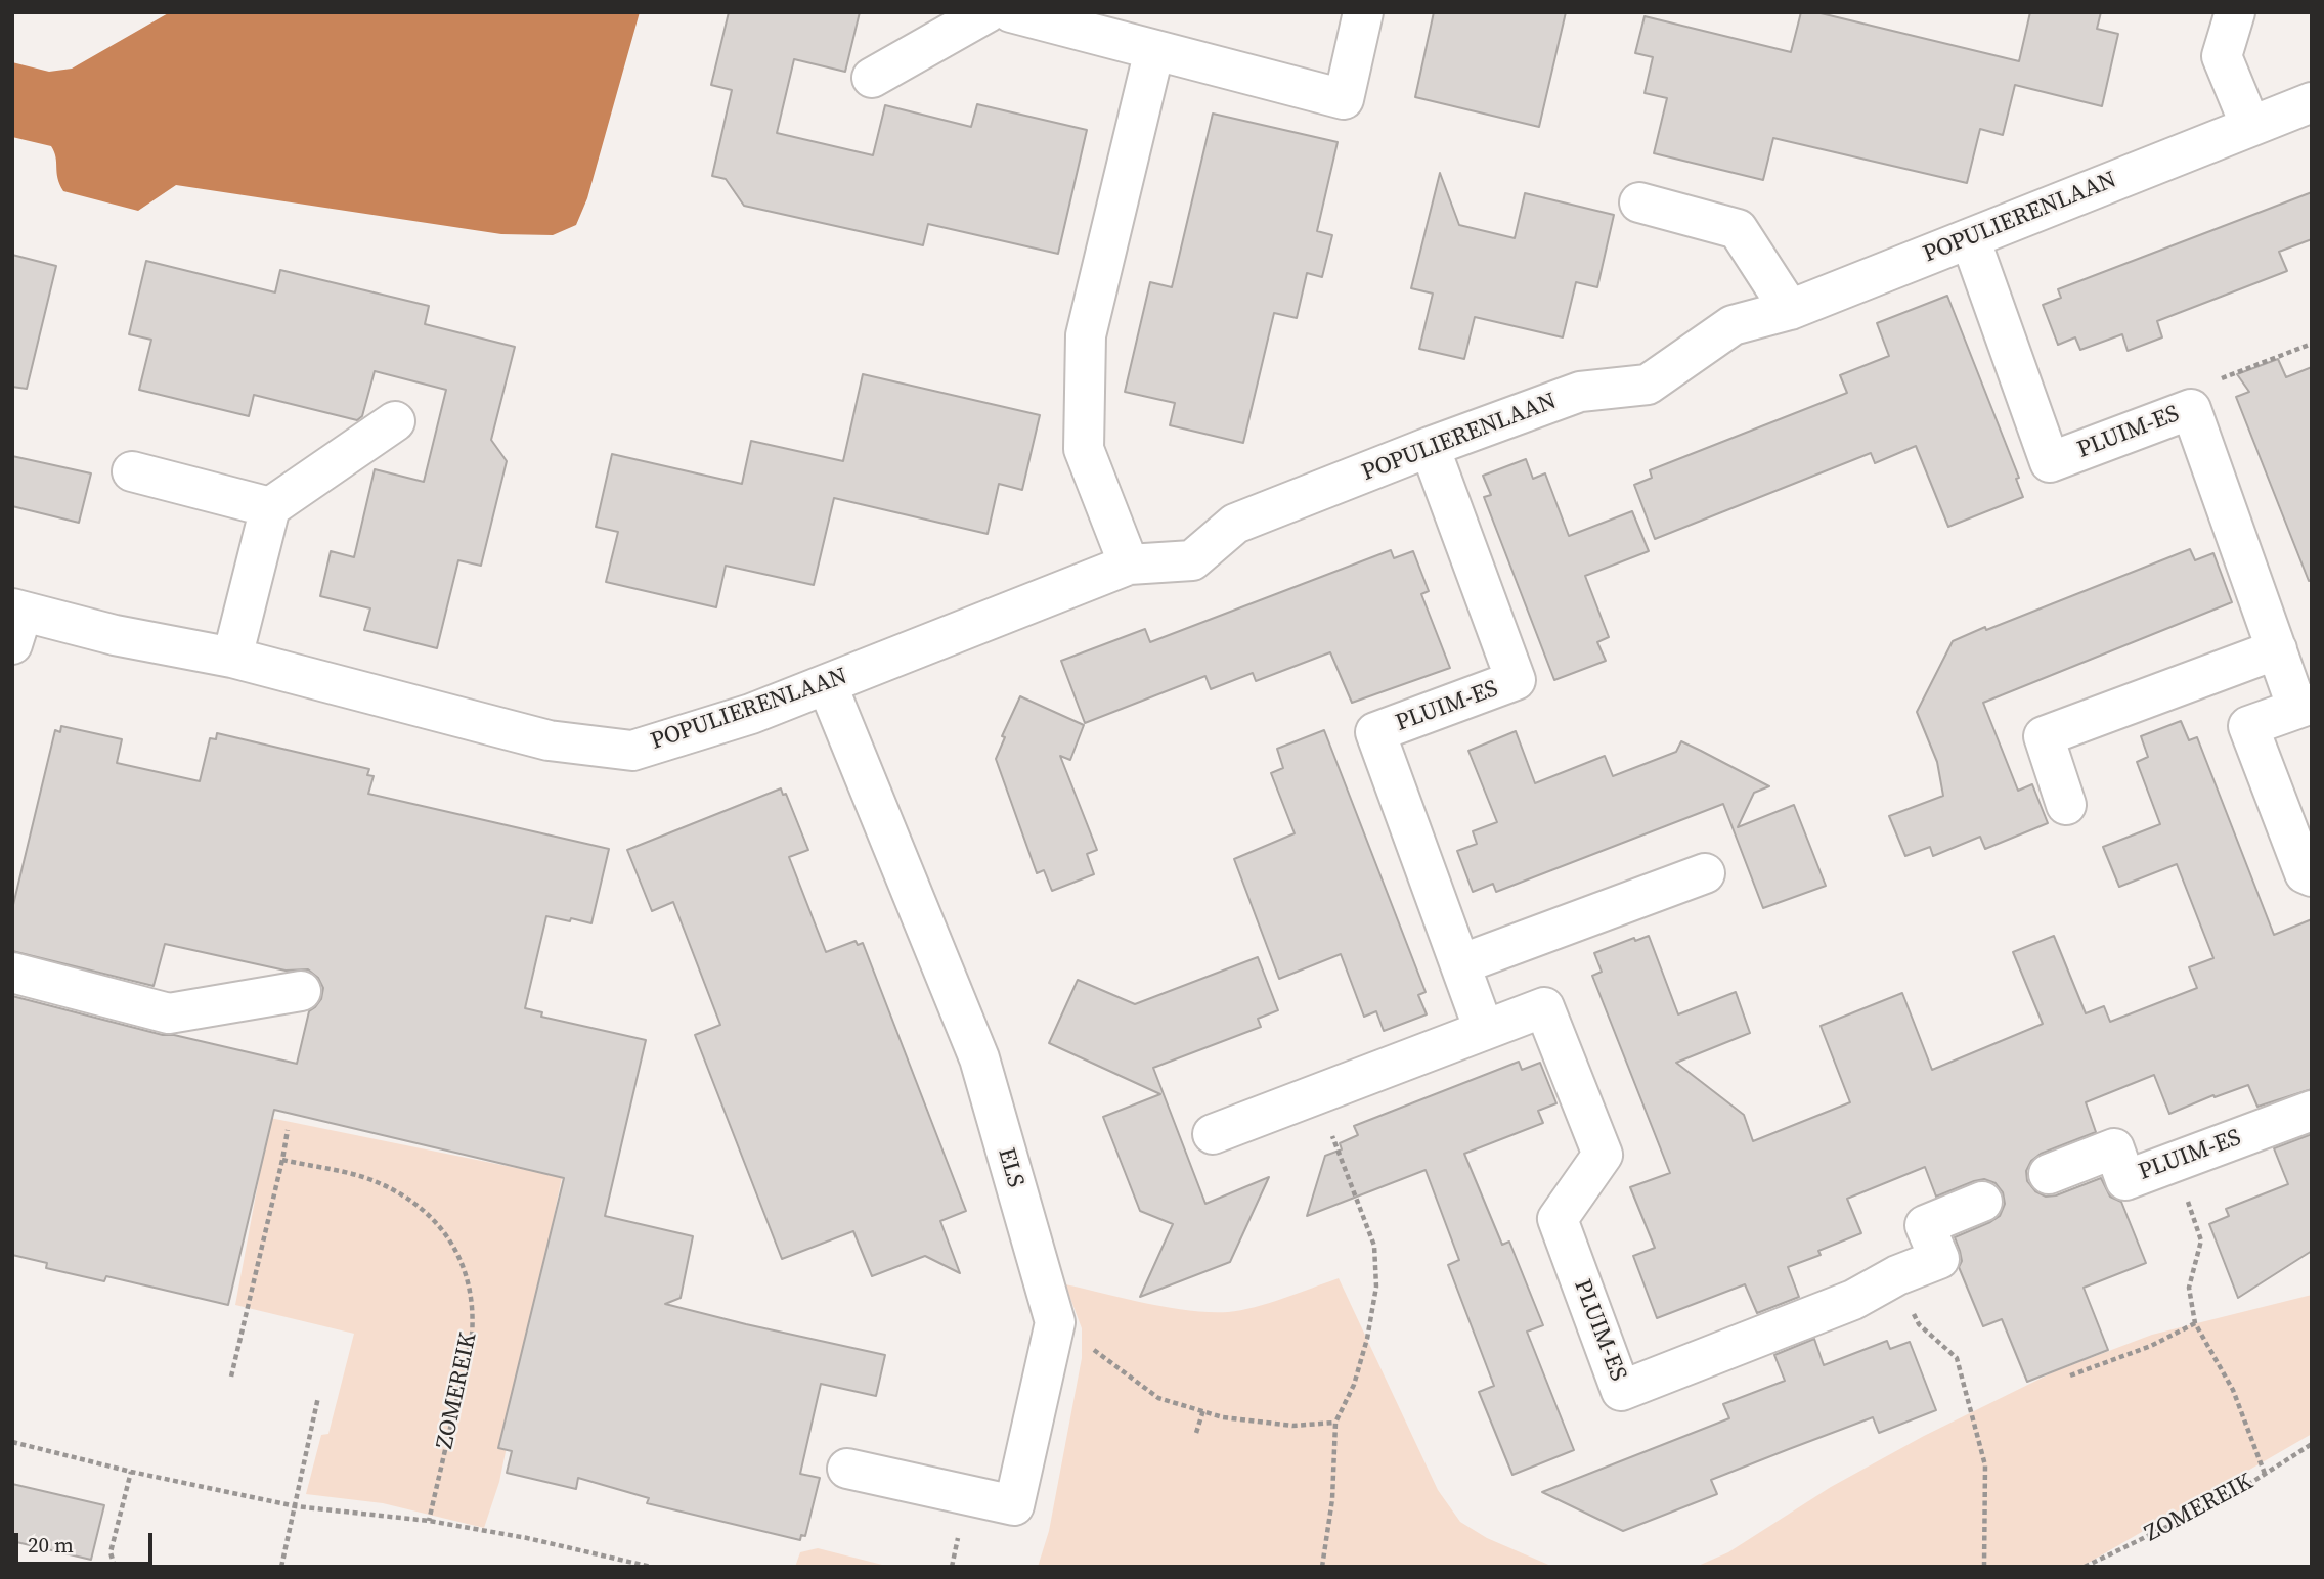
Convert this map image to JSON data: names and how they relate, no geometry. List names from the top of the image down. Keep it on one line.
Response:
{"streets":{"street":["POPULIERENLAAN","PLUIM-ES","ELS"],"path":["ZOMEREIK"]},"crossings":[["POPULIERENLAAN","PLUIM-ES"],["POPULIERENLAAN","ELS"]],"scale_bar":"20 m"}
